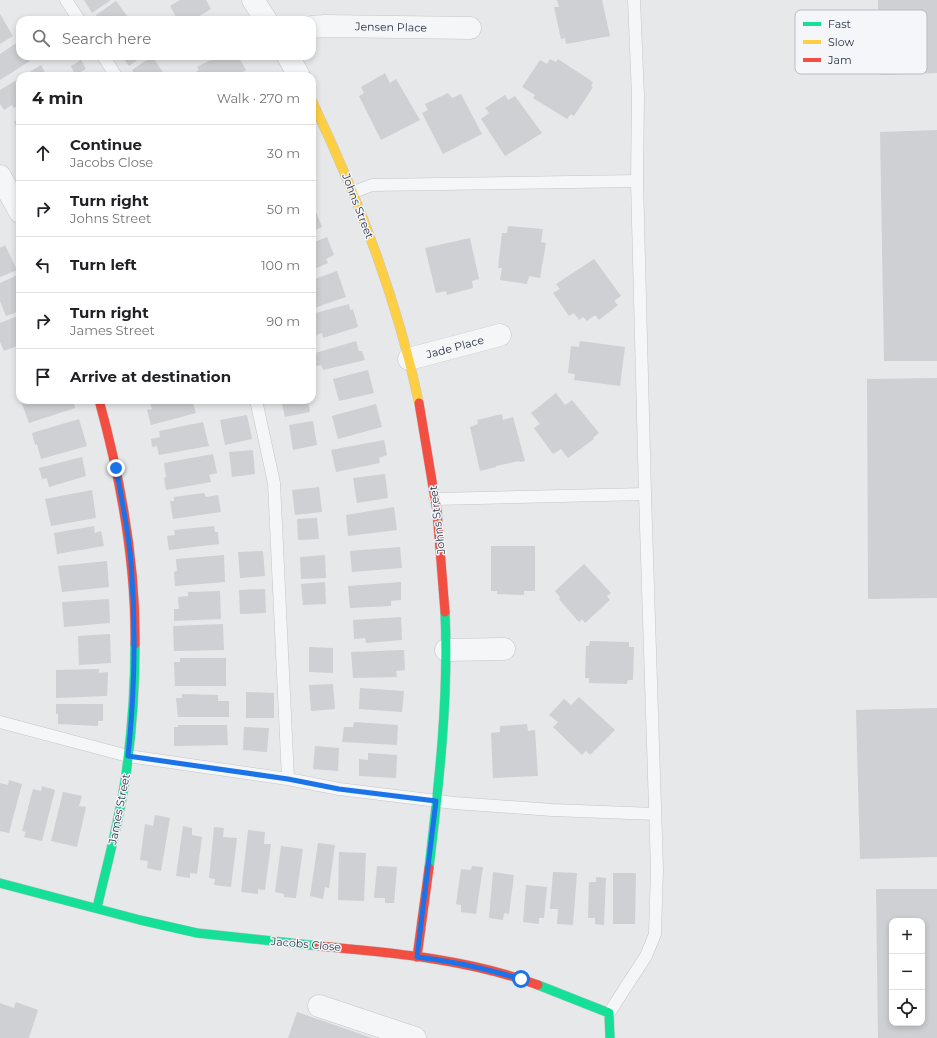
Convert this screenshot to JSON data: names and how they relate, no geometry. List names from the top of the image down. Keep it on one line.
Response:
{"streets":{"street":["Jensen Place","Johns Street","Jade Place","James Street","Jacobs Close"]},"crossings":[["Johns Street","Jade Place"],["Johns Street","Jacobs Close"],["James Street","Jacobs Close"]],"legend":["Fast","Slow","Jam"],"page":{"search":"Search here","heading":["4 min","Walk · 270 m"],"list":[["Continue","Jacobs Close","30 m"],["Turn right","Johns Street","50 m"],["Turn left","100 m"],["Turn right","James Street","90 m"],"Arrive at destination"],"map_buttons":["+","−"]}}
